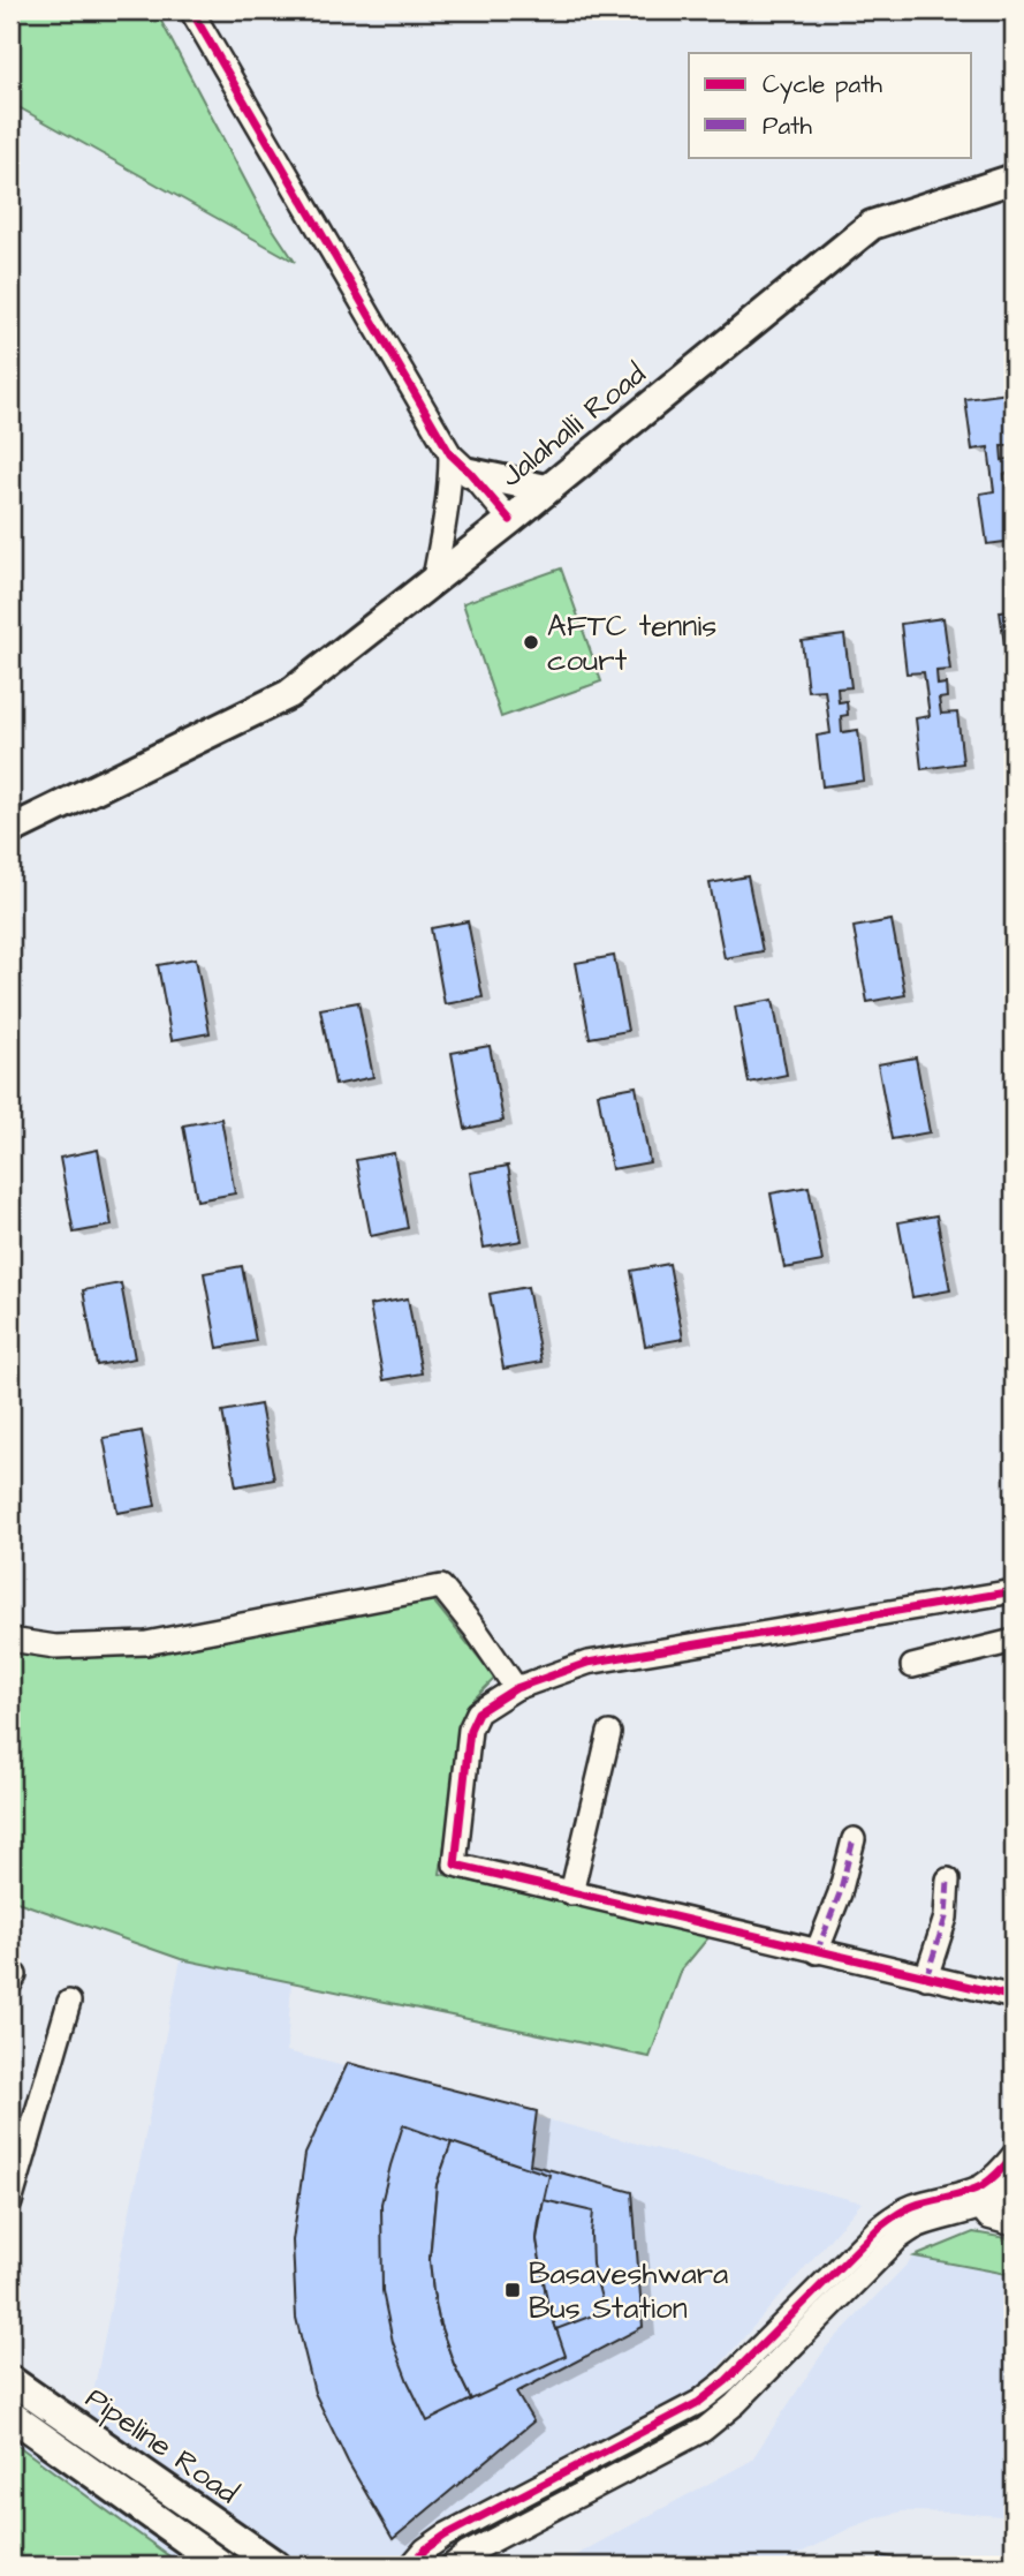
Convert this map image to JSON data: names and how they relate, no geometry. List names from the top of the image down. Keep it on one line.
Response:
{"streets":{"main road":["Jalahalli Road","Pipeline Road"]},"places":{"other":["AFTC tennis court"],"transit":["Basaveshwara Bus Station"]},"legend":["Cycle path","Path"]}
